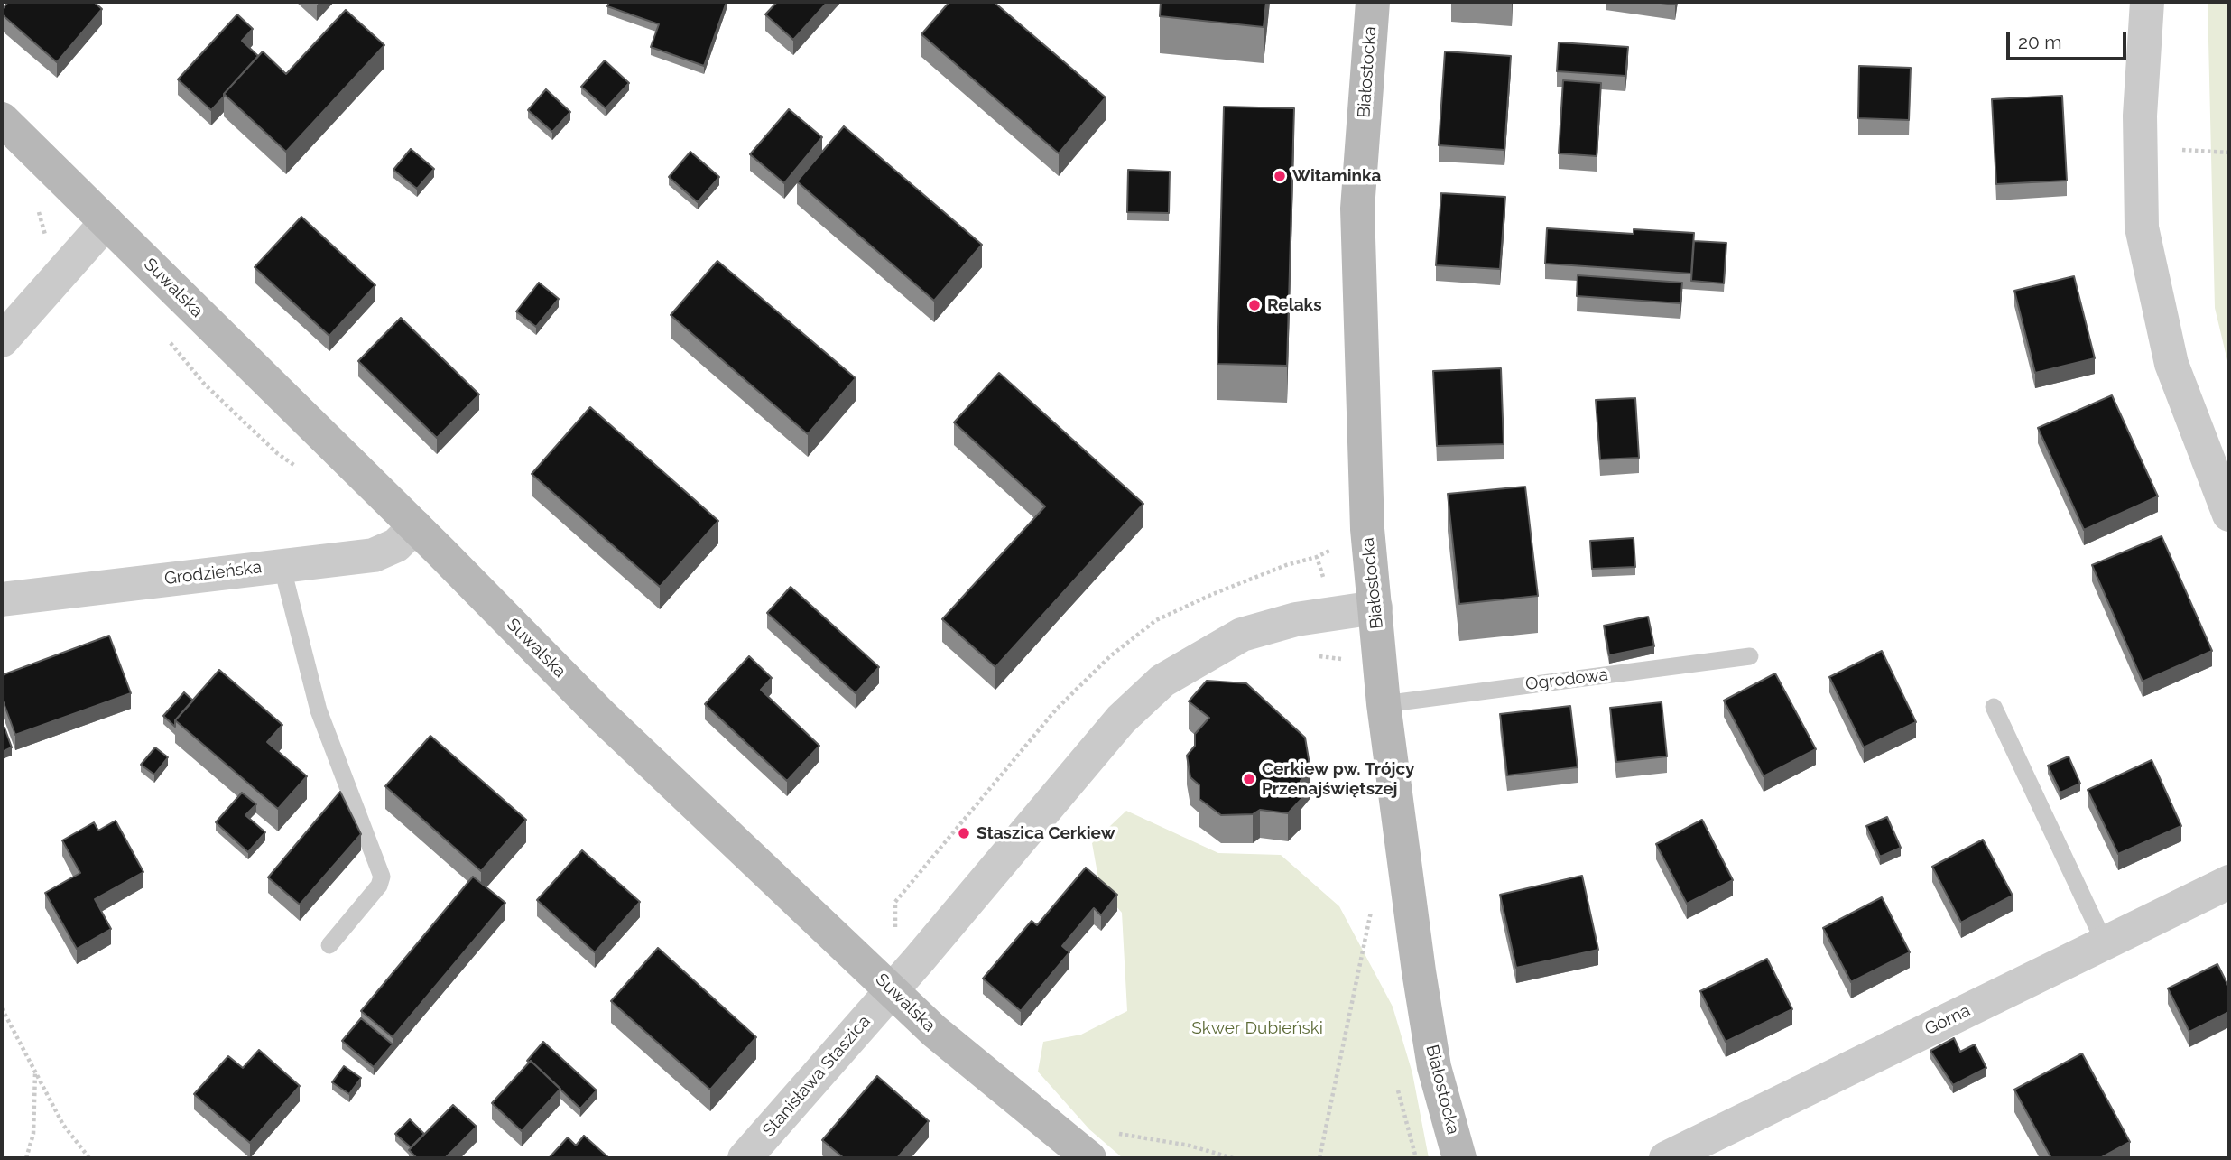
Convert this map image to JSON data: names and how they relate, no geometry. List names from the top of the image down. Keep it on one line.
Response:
{"streets":{"street":["Białostocka","Suwalska","Grodzieńska","Górna","Stanisława Staszica"],"lane":["Ogrodowa"]},"crossings":[["Białostocka","Ogrodowa"],["Białostocka","Stanisława Staszica"],["Suwalska","Grodzieńska"],["Suwalska","Stanisława Staszica"]],"parks":["Skwer Dubieński"],"places":["Witaminka","Relaks","Cerkiew pw. Trójcy Przenajświętszej","Staszica Cerkiew"],"scale_bar":"20 m"}
